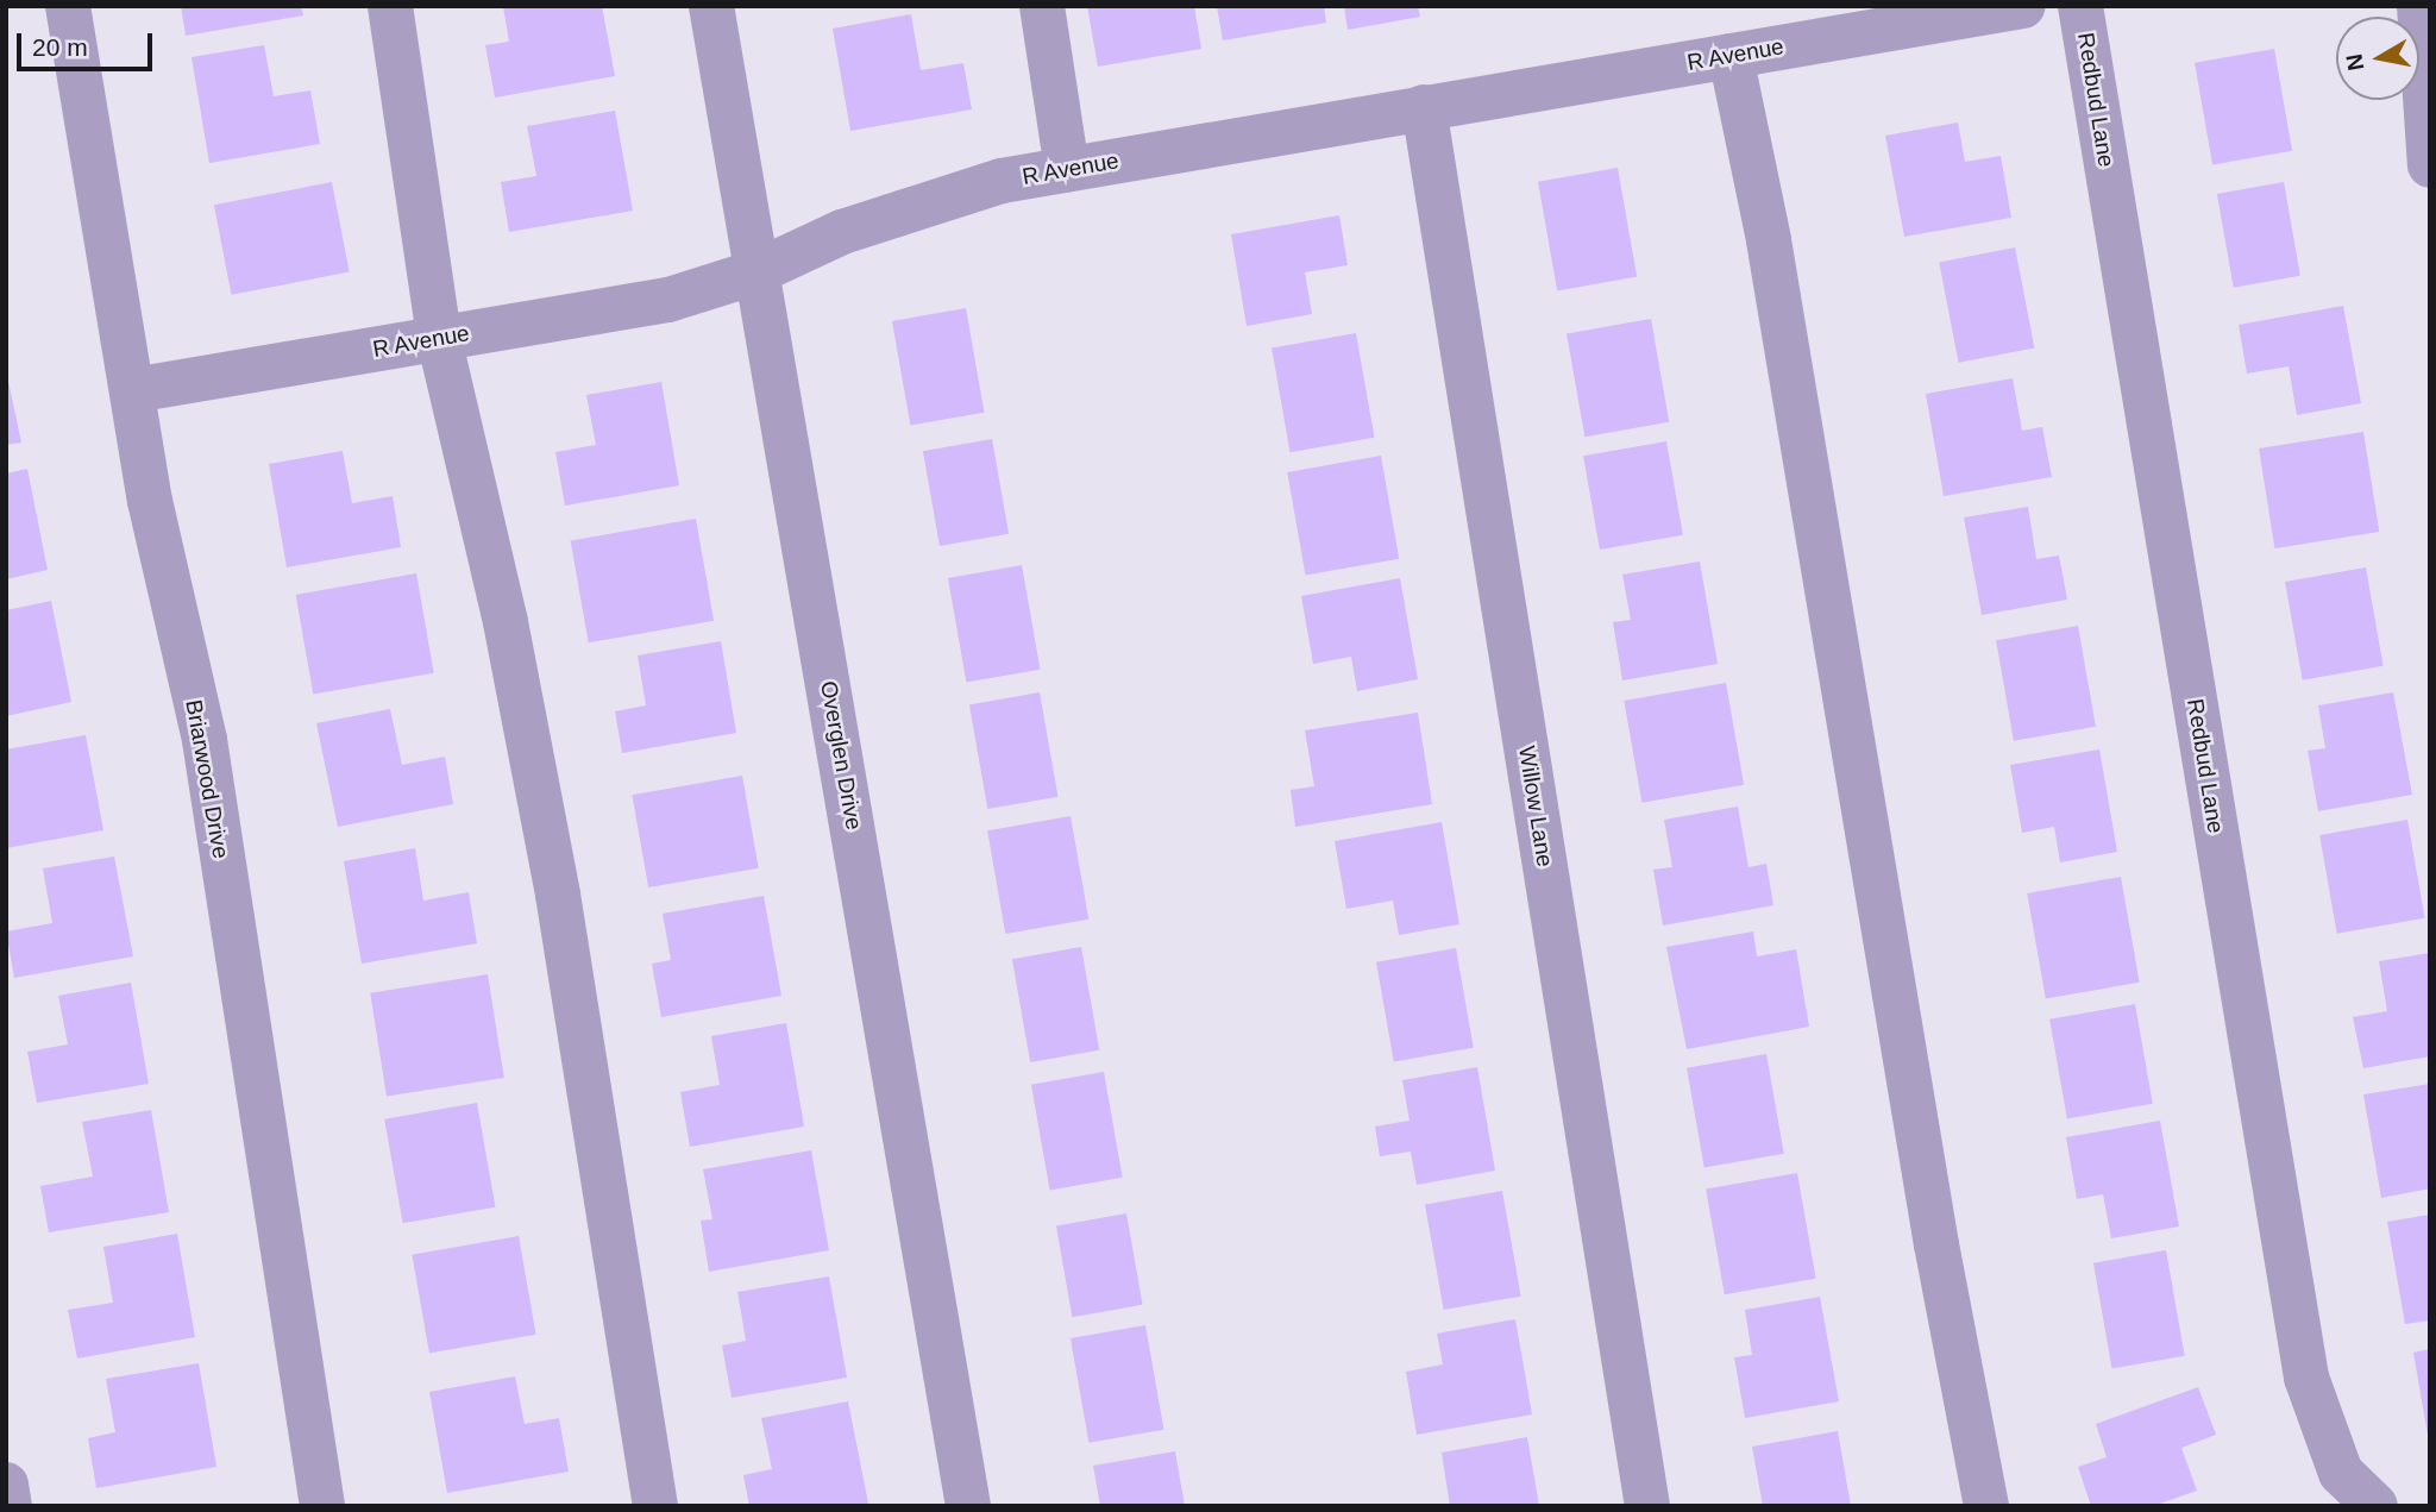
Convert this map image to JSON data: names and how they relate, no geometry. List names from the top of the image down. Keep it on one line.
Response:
{"streets":{"street":["R Avenue","Redbud Lane","Overglen Drive","Briarwood Drive","Willow Lane"]},"crossings":[["R Avenue","Overglen Drive"],["R Avenue","Briarwood Drive"],["R Avenue","Willow Lane"]],"scale_bar":"20 m","north":"left"}
